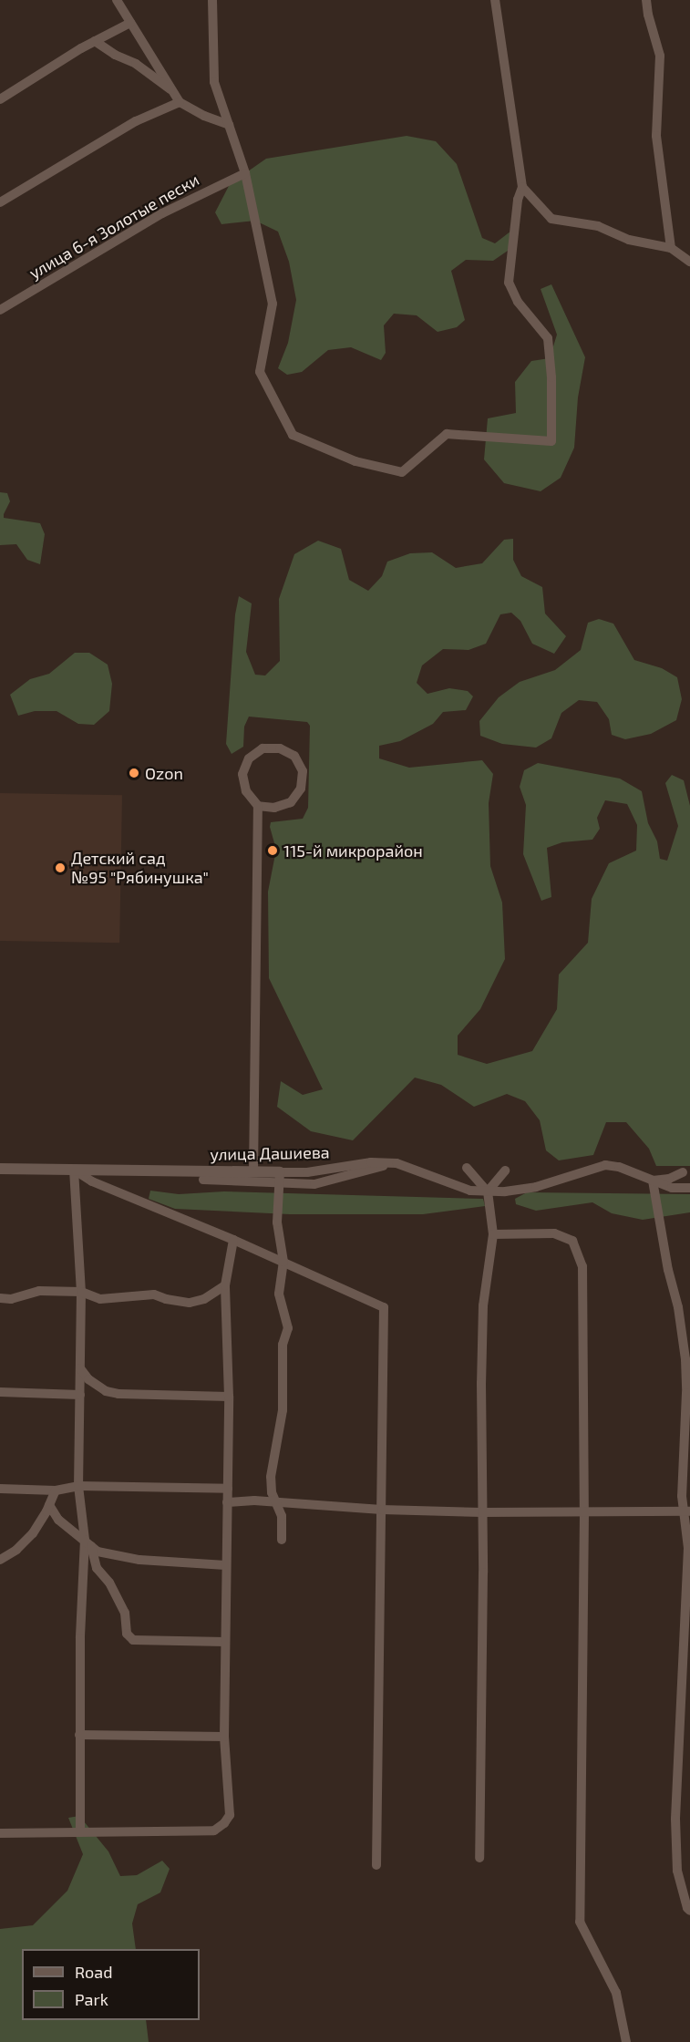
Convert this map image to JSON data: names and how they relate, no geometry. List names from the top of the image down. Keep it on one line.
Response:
{"streets":{"street":["улица 6-я Золотые пески","улица Дашиева"]},"places":["Ozon","115-й микрорайон","Детский сад №95 \"Рябинушка\""],"legend":["Road","Park"]}
